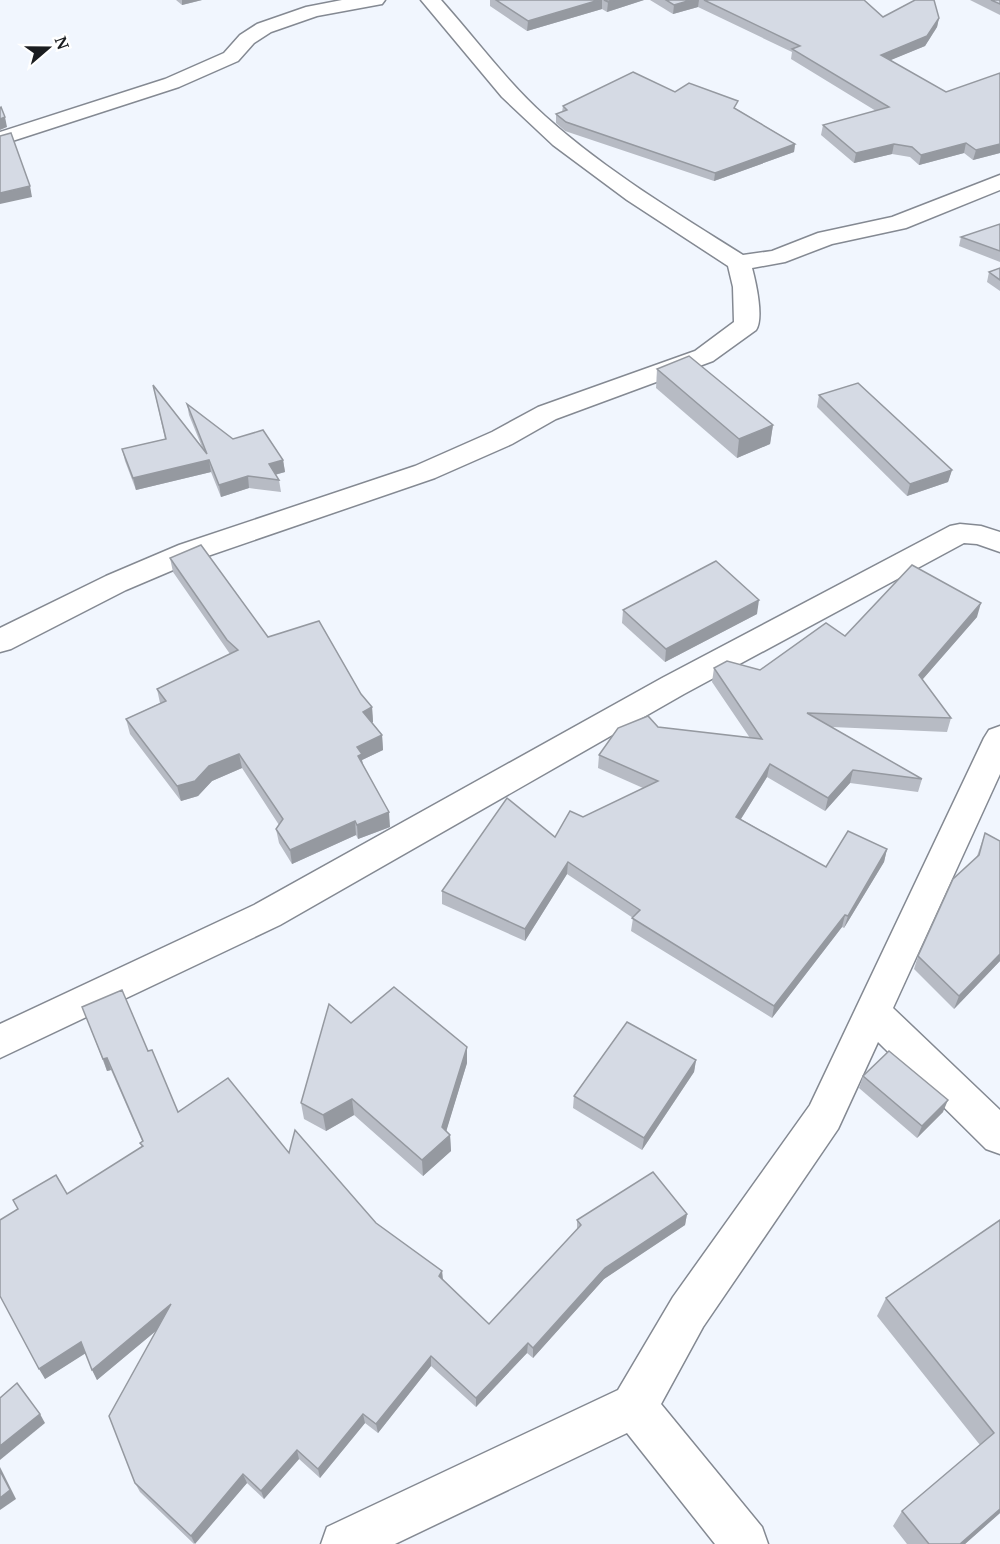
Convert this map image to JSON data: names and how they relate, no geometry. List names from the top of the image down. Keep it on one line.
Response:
{"north":"right"}
